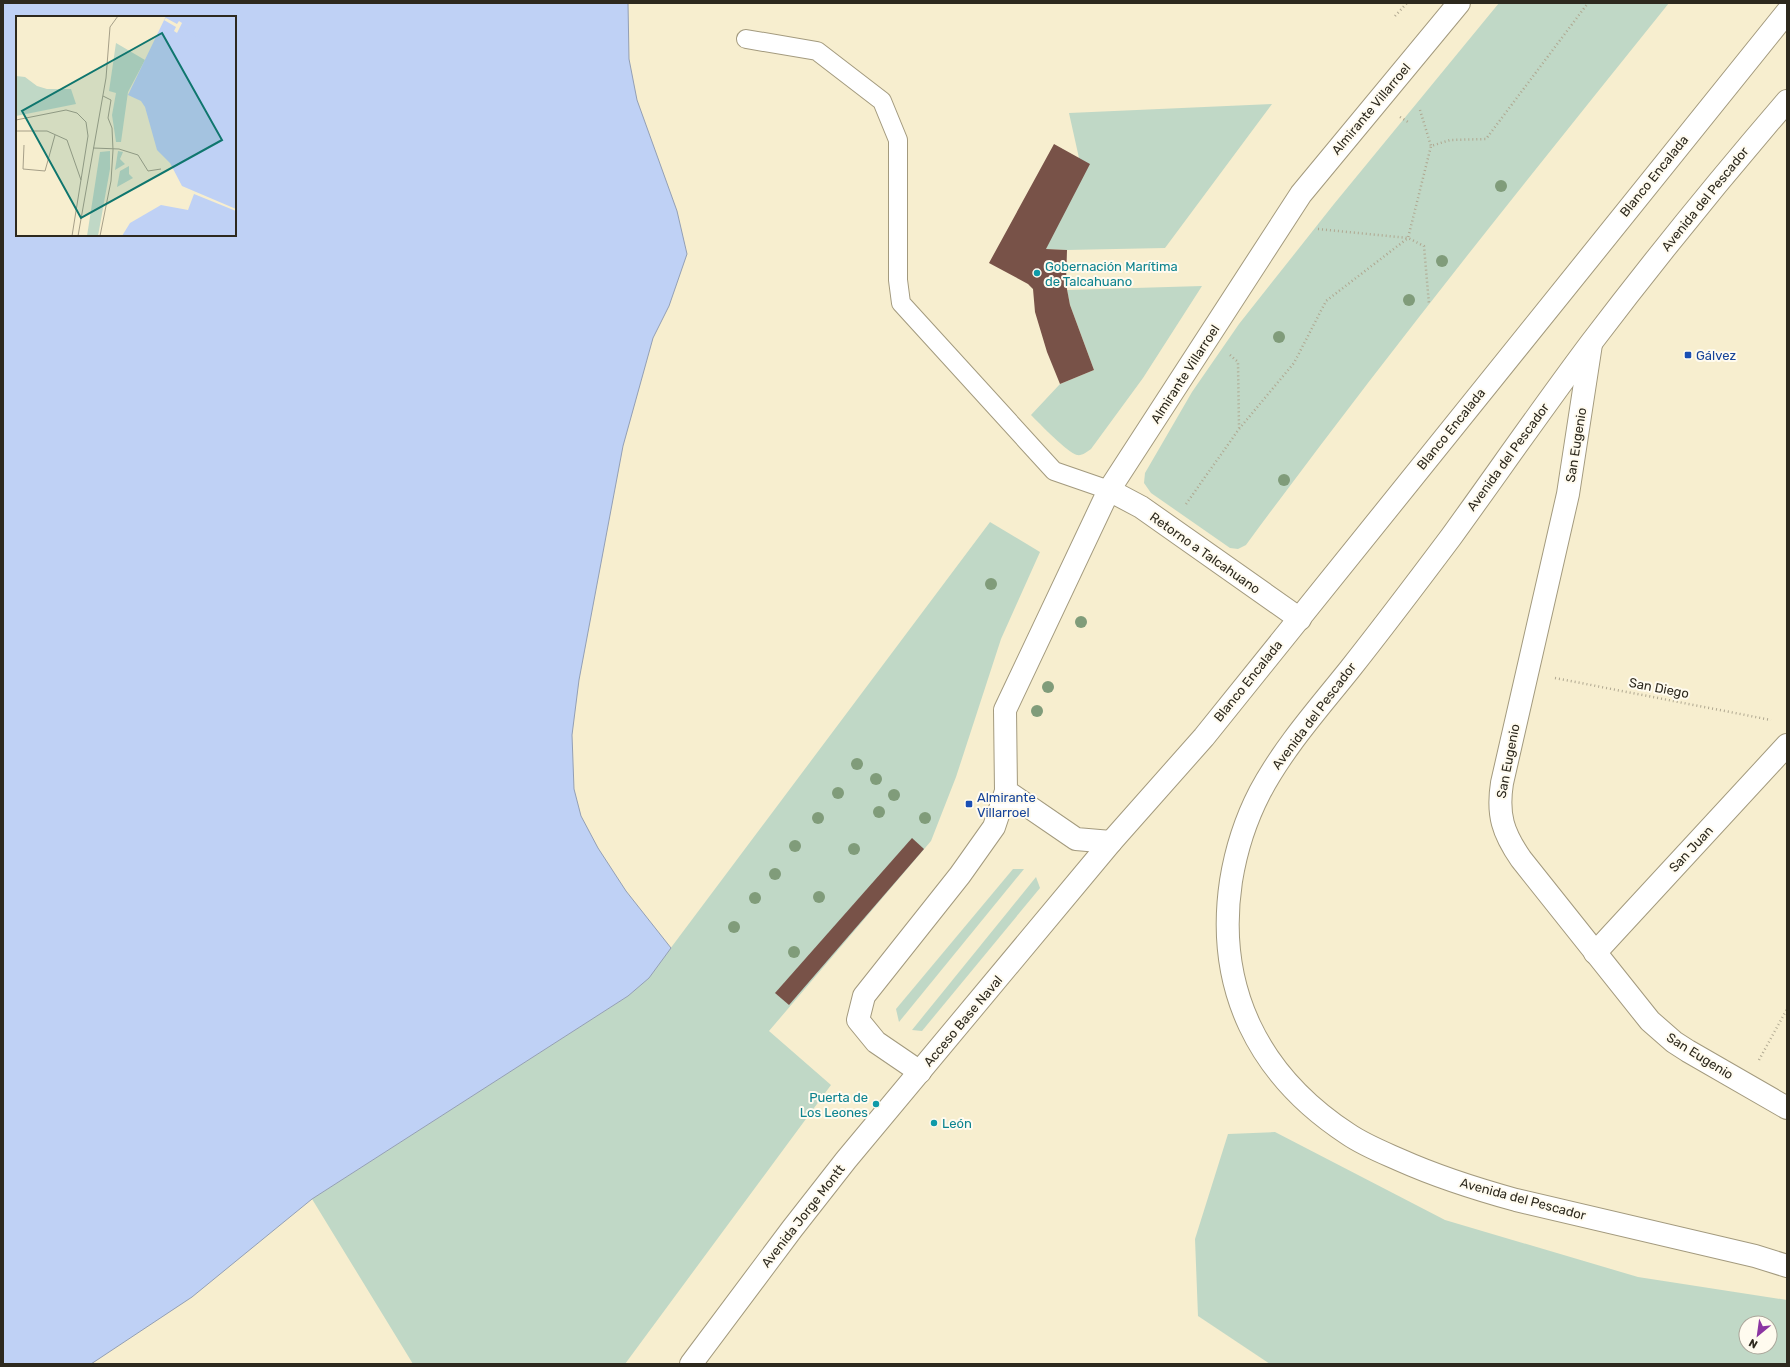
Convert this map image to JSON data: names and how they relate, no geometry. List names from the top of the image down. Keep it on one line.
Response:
{"streets":{"street":["Almirante Villarroel","Blanco Encalada","Avenida del Pescador","San Eugenio","Retorno a Talcahuano","San Juan","Acceso Base Naval","Avenida Jorge Montt"],"path":["San Diego"]},"crossings":[["Almirante Villarroel","Retorno a Talcahuano"],["Almirante Villarroel","Acceso Base Naval"],["Blanco Encalada","Retorno a Talcahuano"],["Blanco Encalada","Acceso Base Naval"],["Avenida del Pescador","San Eugenio"],["San Eugenio","San Diego"],["San Eugenio","San Juan"],["Acceso Base Naval","Avenida Jorge Montt"]],"places":{"other":["Gobernación Marítima de Talcahuano","Puerta de Los Leones","León"],"transit":["Gálvez","Almirante Villarroel"]},"north":"bottom left"}
